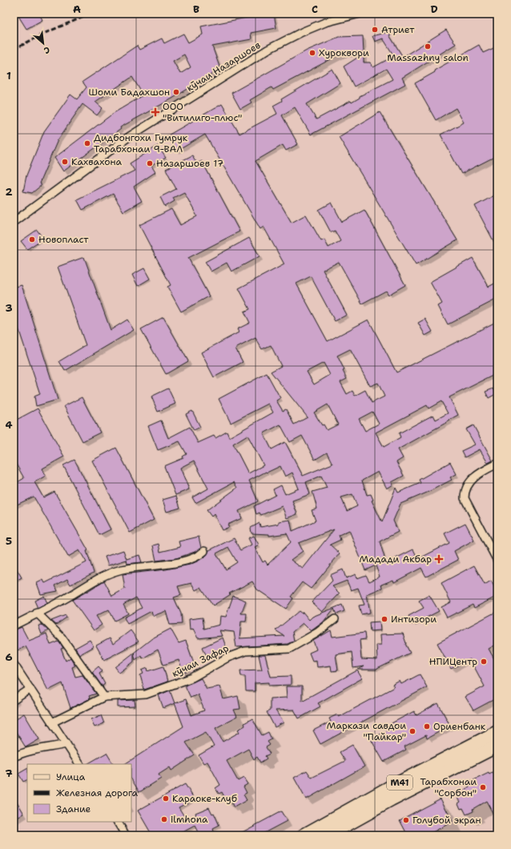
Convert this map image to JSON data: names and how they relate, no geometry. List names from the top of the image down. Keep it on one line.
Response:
{"streets":{"highway":["M41"],"street":["кӯчаи Назаршоев","кӯчаи Зафар"]},"places":{"other":["Атриет","Massazhny salon","Хуроквори","Шоми Бадахшон","Дидбонгохи Гумрук Тарабхонаи 9-ВАЛ","Кахвахона","Назаршоев 17","Новопласт","Интизори","НПИЦентр","Ориенбанк","Маркази савдои \"Пайкар\"","Тарабхонаи \"Сорбон\"","Караоке-клуб","ilmhona","Голубой экран"],"health":["ООО \"Витилиго-плюс\"","Мадади Акбар"]},"legend":["Улица","Железная дорога","Здание"],"north":"bottom right","grid":{"columns":["A","B","C","D"],"rows":["1","2","3","4","5","6","7"]}}
